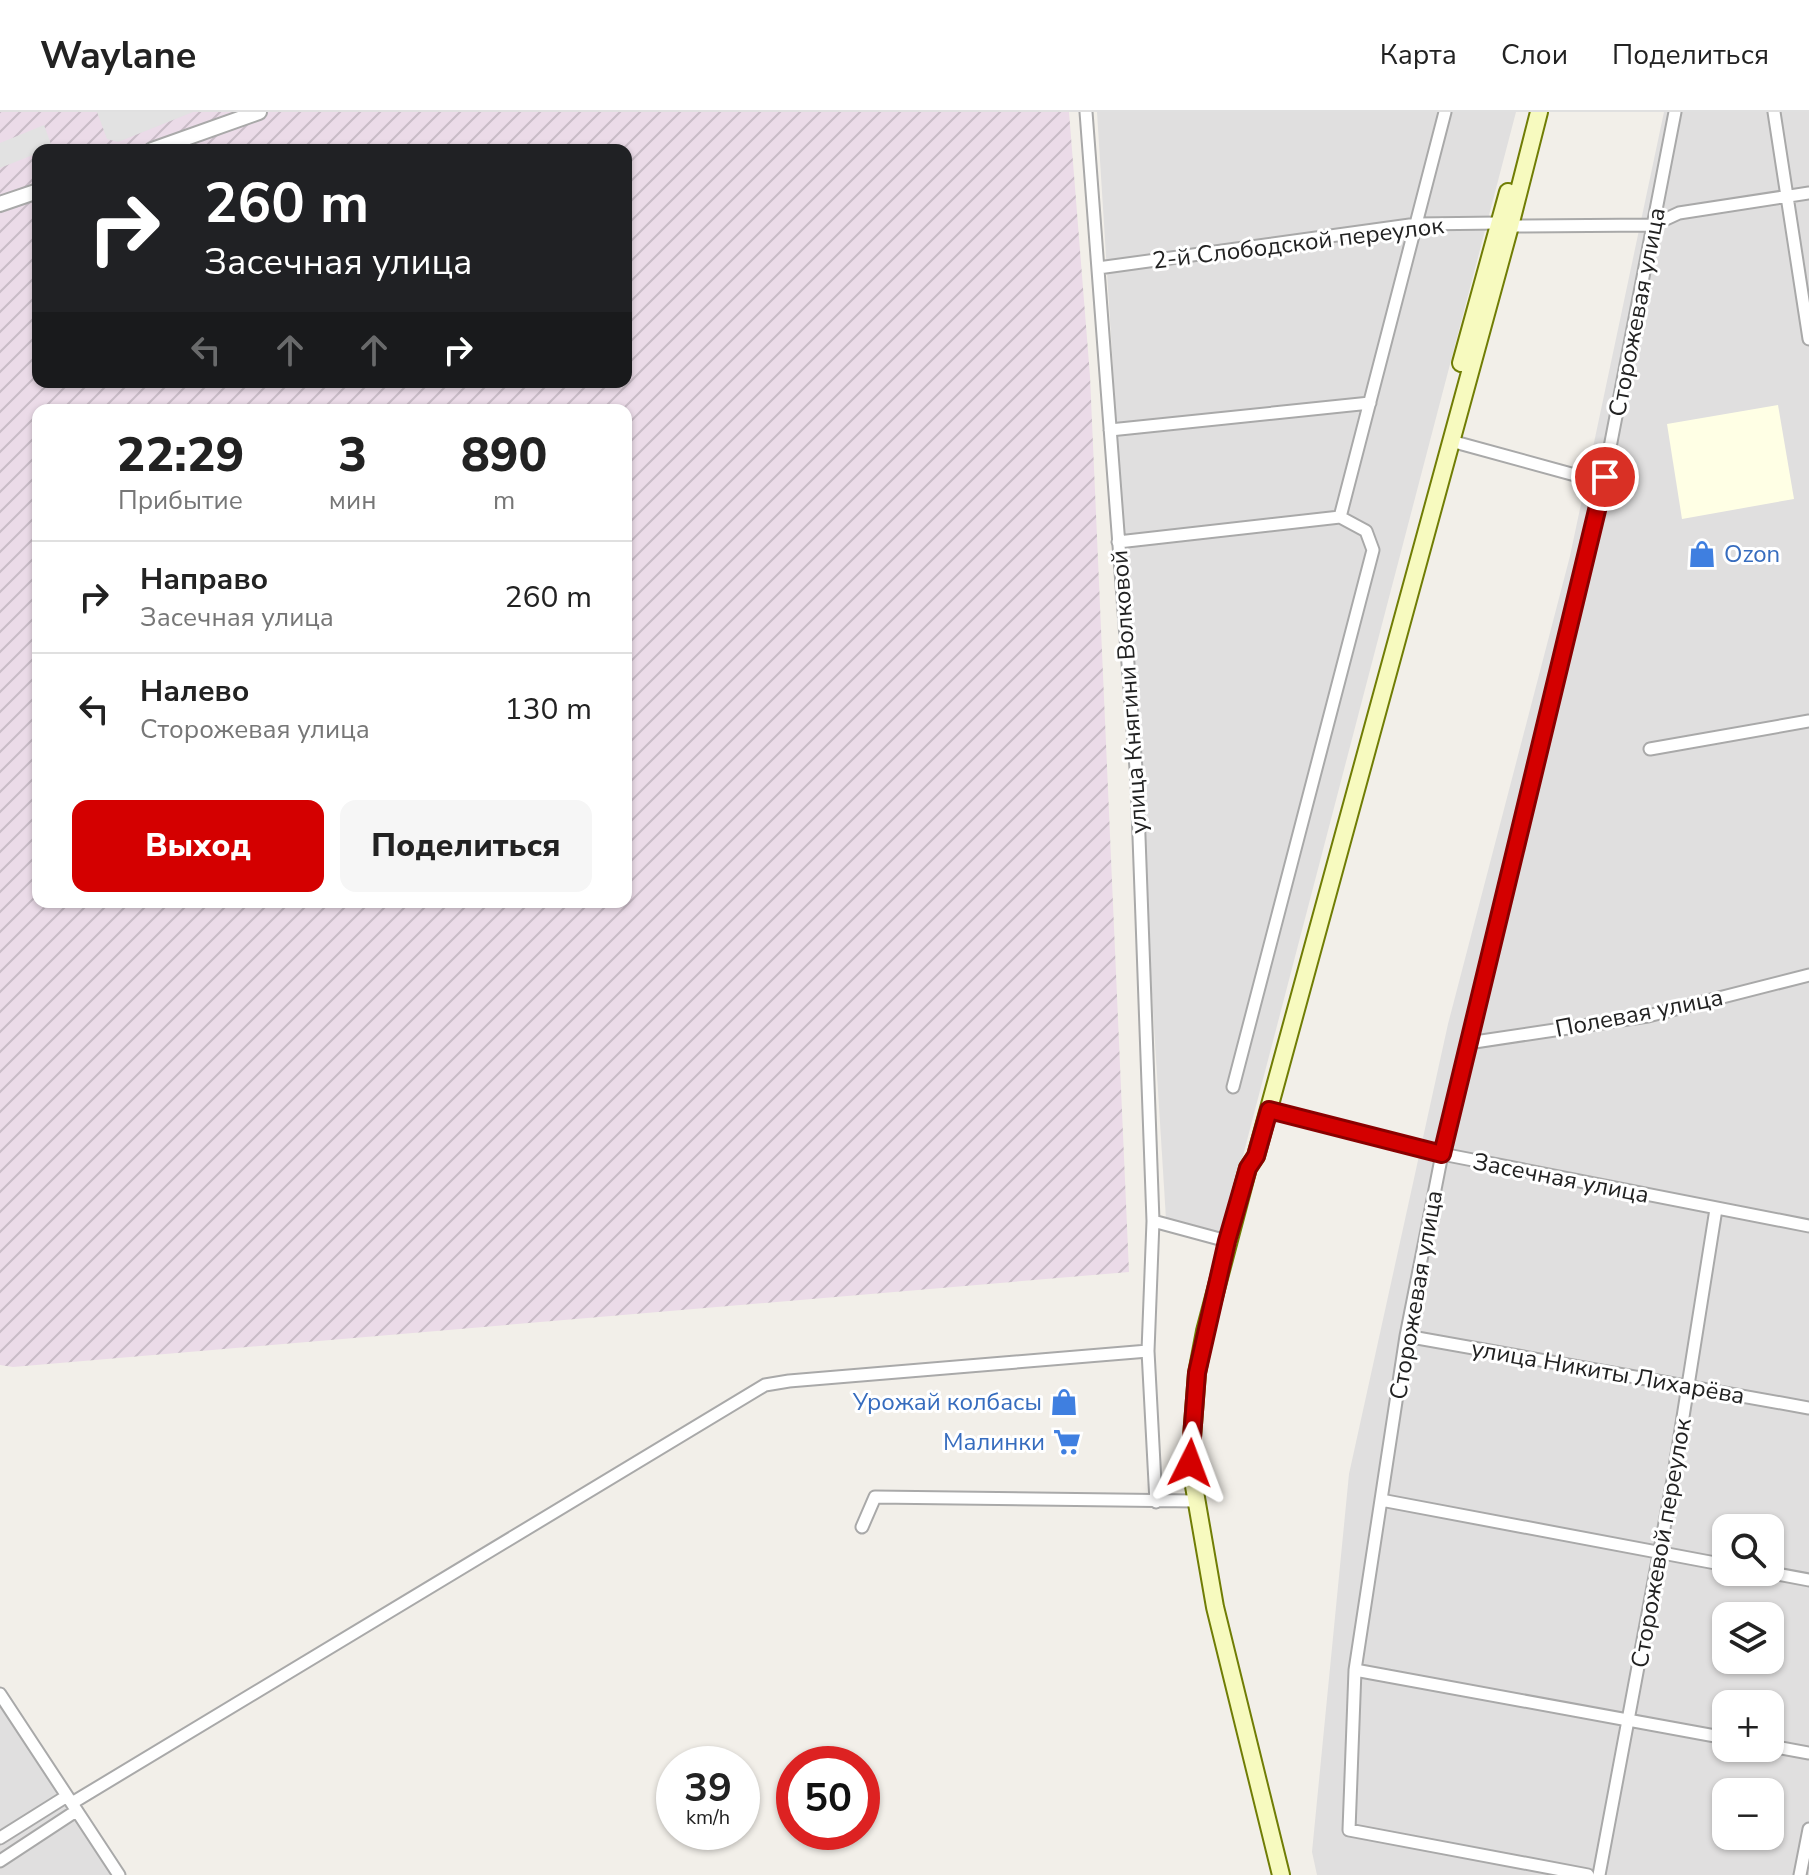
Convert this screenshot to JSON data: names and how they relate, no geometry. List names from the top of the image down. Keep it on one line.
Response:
{"streets":{"street":["2-й Слободской переулок","Сторожевая улица","улица Княгини Волковой","Полевая улица","Засечная улица","улица Никиты Лихарёва","Сторожевой переулок"]},"crossings":[["2-й Слободской переулок","Сторожевая улица"],["2-й Слободской переулок","улица Княгини Волковой"],["Сторожевая улица","Полевая улица"],["Сторожевая улица","Засечная улица"],["Сторожевая улица","улица Никиты Лихарёва"],["Засечная улица","Сторожевой переулок"],["улица Никиты Лихарёва","Сторожевой переулок"]],"places":{"shop":["Ozon","Урожай колбасы"],"supermarket":["Малинки"]},"page":{"header":"Waylane","nav":["Карта","Слои","Поделиться"],"turn":["260 m","Засечная улица"],"eta":["22:29","Прибытие","3","мин","890","m"],"list":[{"name":"Направо","note":"Засечная улица","value":"260 m"},{"name":"Налево","note":"Сторожевая улица","value":"130 m"}],"buttons":["Выход","Поделиться"],"map_buttons":["+","−"],"speed":"39 km/h","limit":"50"}}
